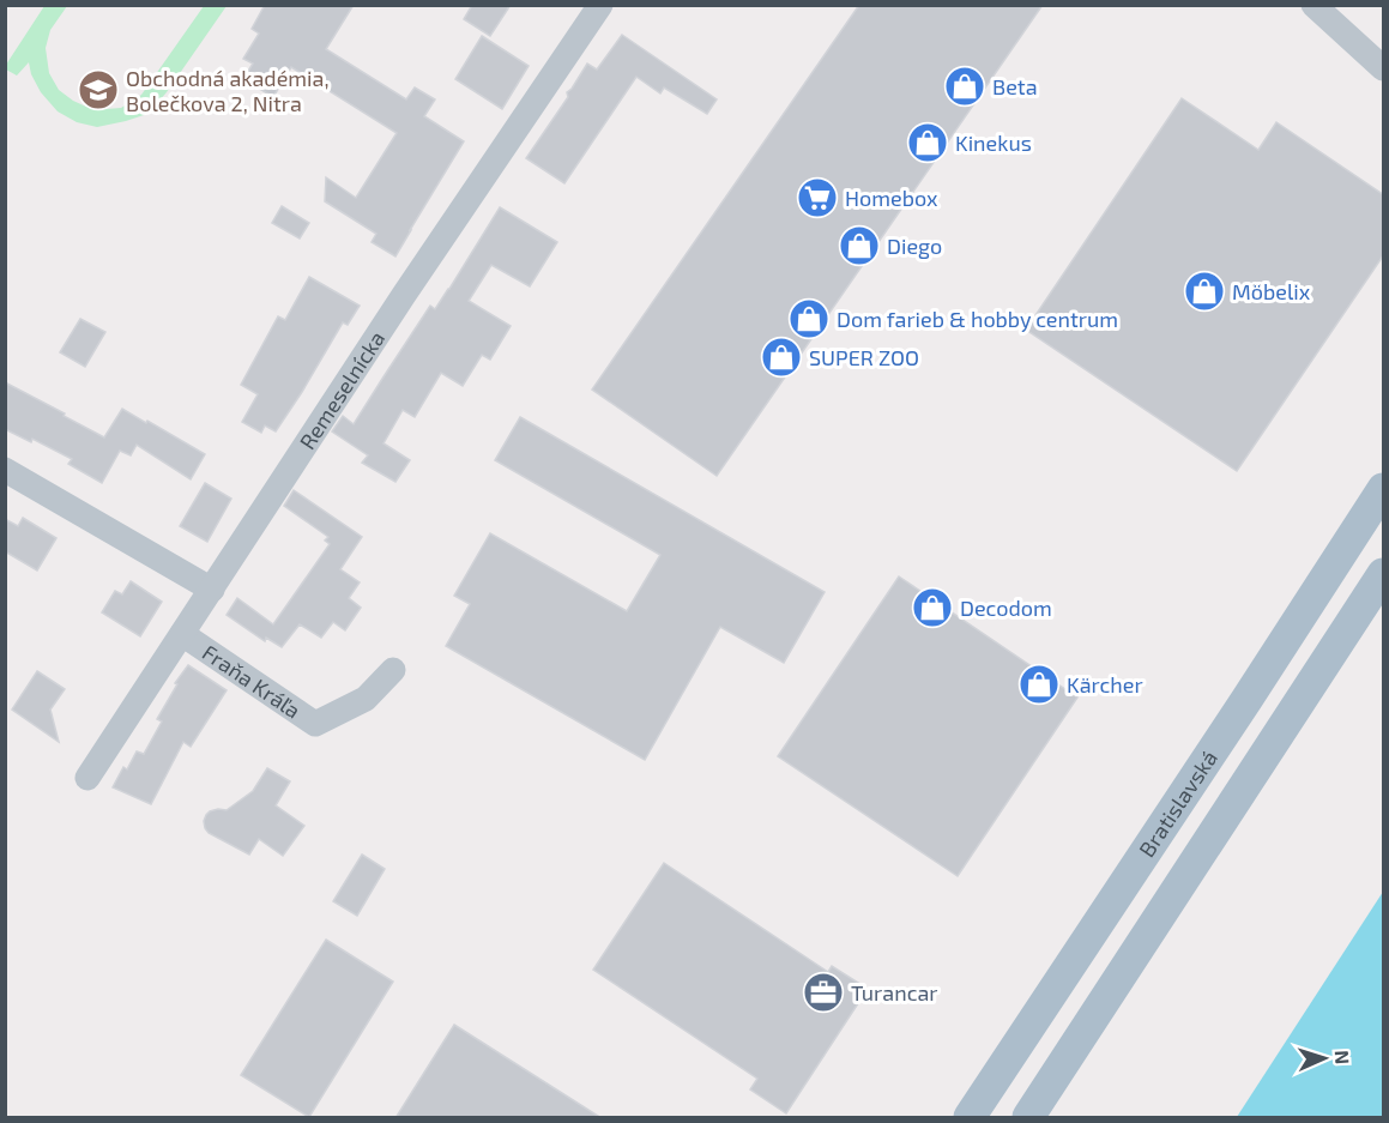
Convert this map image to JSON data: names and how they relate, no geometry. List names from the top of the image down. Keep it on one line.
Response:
{"streets":{"main road":["Bratislavská"],"street":["Remeselnícka","Fraňa Kráľa"]},"crossings":[["Remeselnícka","Fraňa Kráľa"]],"places":{"shop":["Beta","Kinekus","Diego","Möbelix","Dom farieb & hobby centrum","SUPER ZOO","Decodom","Kärcher"],"school or university":["Obchodná akadémia, Bolečkova 2, Nitra"],"supermarket":["Homebox"],"office":["Turancar"]},"north":"right"}
